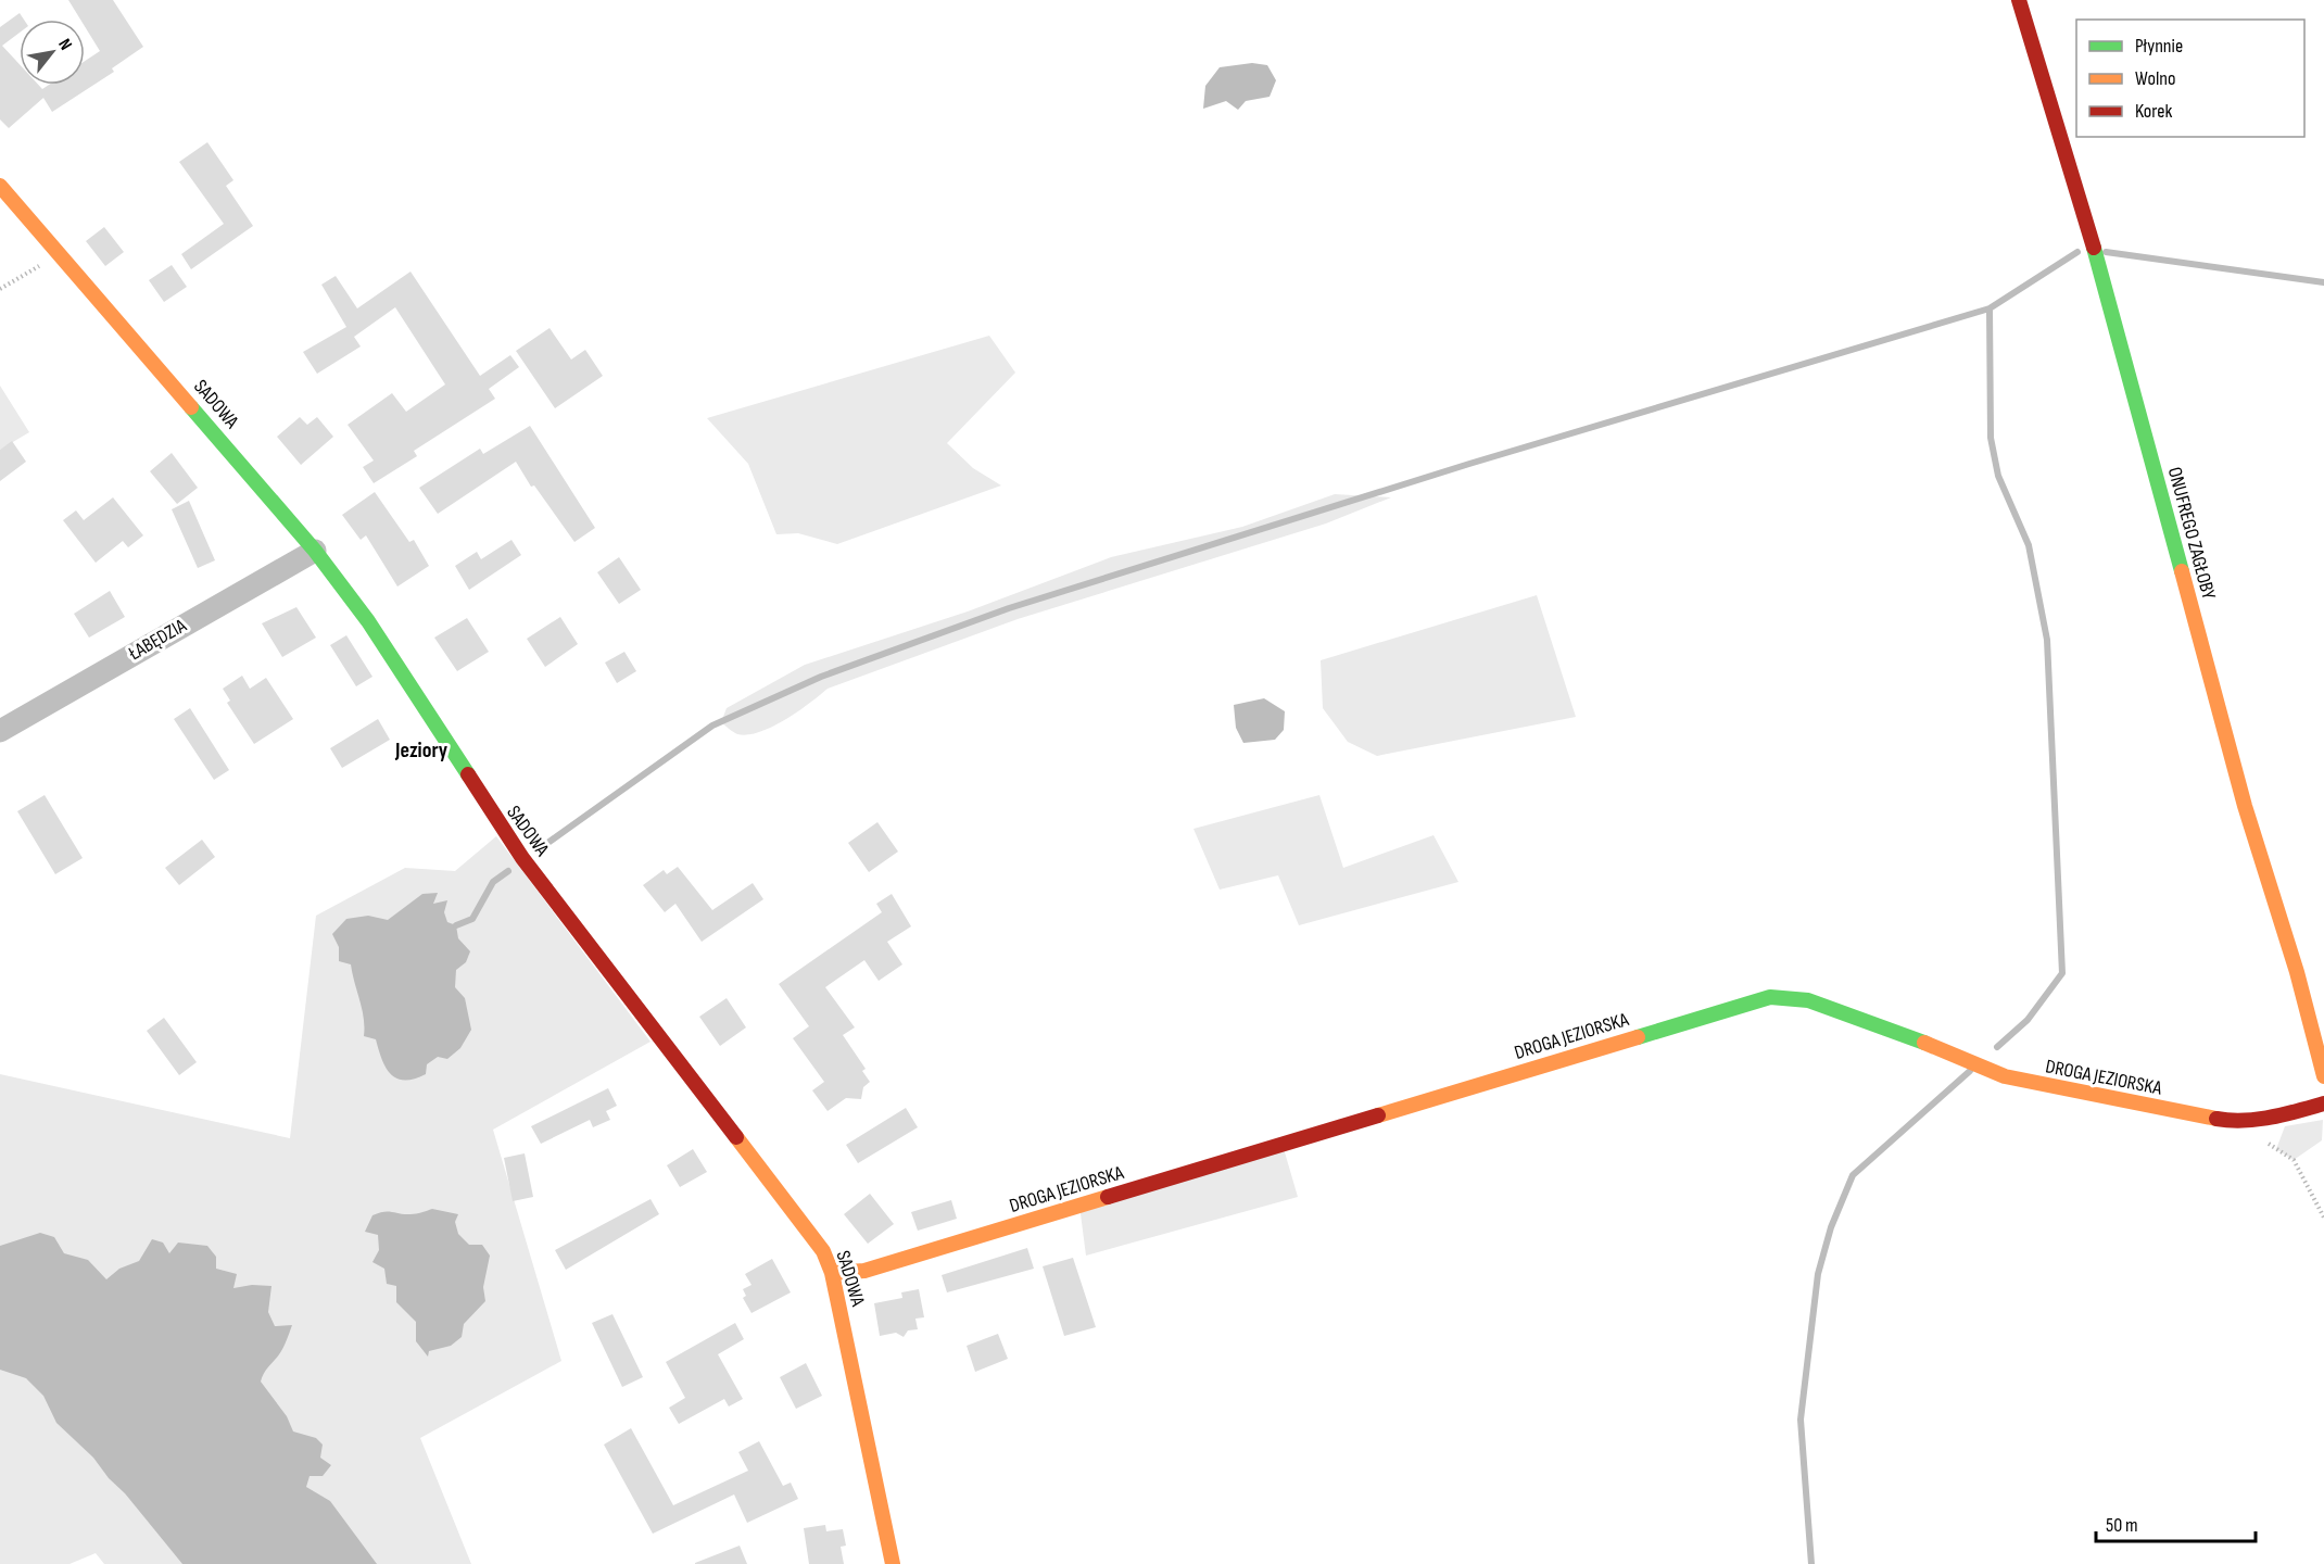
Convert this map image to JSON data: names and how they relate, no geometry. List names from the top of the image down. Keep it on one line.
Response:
{"streets":{"street":["SADOWA","ONUFREGO ZAGŁOBY","ŁABĘDZIA","DROGA JEZIORSKA"]},"crossings":[["SADOWA","ŁABĘDZIA"],["SADOWA","DROGA JEZIORSKA"]],"districts":["Jeziory"],"legend":["Płynnie","Wolno","Korek"],"scale_bar":"50 m","north":"top right"}
